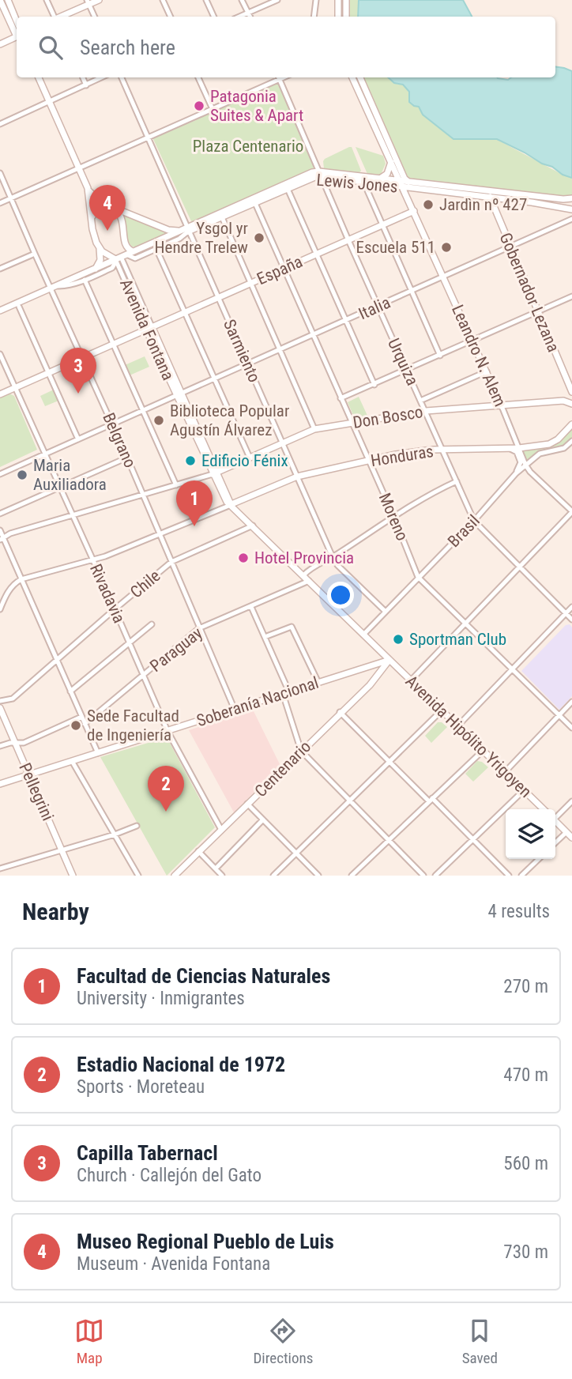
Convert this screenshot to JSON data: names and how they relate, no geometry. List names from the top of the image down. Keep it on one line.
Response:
{"streets":{"street":["Lewis Jones","España","Gobernador Lezana","Italia","Avenida Fontana","Sarmiento","Leandro N. Alem","Urquiza","Don Bosco","Belgrano","Honduras","Moreno","Brasil","Chile","Rivadavia","Paraguay","Soberanía Nacional","Avenida Hipólito Yrigoyen","Centenario","Pellegrini"]},"crossings":[["Lewis Jones","Gobernador Lezana"],["Lewis Jones","Avenida Fontana"],["Lewis Jones","Sarmiento"],["Lewis Jones","Leandro N. Alem"],["Lewis Jones","Urquiza"],["Lewis Jones","Moreno"],["España","Avenida Fontana"],["España","Sarmiento"],["España","Leandro N. Alem"],["España","Urquiza"],["España","Belgrano"],["España","Moreno"],["España","Rivadavia"],["Gobernador Lezana","Italia"],["Italia","Avenida Fontana"],["Italia","Sarmiento"],["Italia","Leandro N. Alem"],["Italia","Urquiza"],["Italia","Belgrano"],["Italia","Moreno"],["Italia","Rivadavia"],["Avenida Fontana","Don Bosco"],["Avenida Fontana","Honduras"],["Avenida Fontana","Brasil"],["Avenida Fontana","Chile"],["Avenida Fontana","Paraguay"],["Avenida Fontana","Soberanía Nacional"],["Avenida Fontana","Avenida Hipólito Yrigoyen"],["Avenida Fontana","Centenario"],["Sarmiento","Don Bosco"],["Sarmiento","Honduras"],["Sarmiento","Brasil"],["Leandro N. Alem","Don Bosco"],["Leandro N. Alem","Honduras"],["Leandro N. Alem","Brasil"],["Urquiza","Don Bosco"],["Urquiza","Honduras"],["Urquiza","Brasil"],["Don Bosco","Moreno"],["Belgrano","Chile"],["Belgrano","Paraguay"],["Belgrano","Soberanía Nacional"],["Honduras","Moreno"],["Moreno","Brasil"],["Chile","Rivadavia"],["Rivadavia","Paraguay"],["Rivadavia","Soberanía Nacional"],["Rivadavia","Centenario"],["Soberanía Nacional","Avenida Hipólito Yrigoyen"],["Soberanía Nacional","Centenario"],["Soberanía Nacional","Pellegrini"],["Avenida Hipólito Yrigoyen","Centenario"]],"parks":["Plaza Centenario"],"places":["Patagonia Suites & Apart","Jardìn nº 427","Ysgol yr Hendre Trelew","Escuela 511","Biblioteca Popular Agustín Álvarez","Edificio Fénix","Maria Auxiliadora","Hotel Provincia","Sportman Club","Sede Facultad de Ingeniería"],"page":{"search":"Search here","pins":["4","3","1","2"],"heading":["Nearby","4 results"],"list":[{"mark":"1","name":"Facultad de Ciencias Naturales","note":"University · Inmigrantes","value":"270 m"},{"mark":"2","name":"Estadio Nacional de 1972","note":"Sports · Moreteau","value":"470 m"},{"mark":"3","name":"Capilla Tabernacl","note":"Church · Callejón del Gato","value":"560 m"},{"mark":"4","name":"Museo Regional Pueblo de Luis","note":"Museum · Avenida Fontana","value":"730 m"}],"nav":["Map","Directions","Saved"]}}
